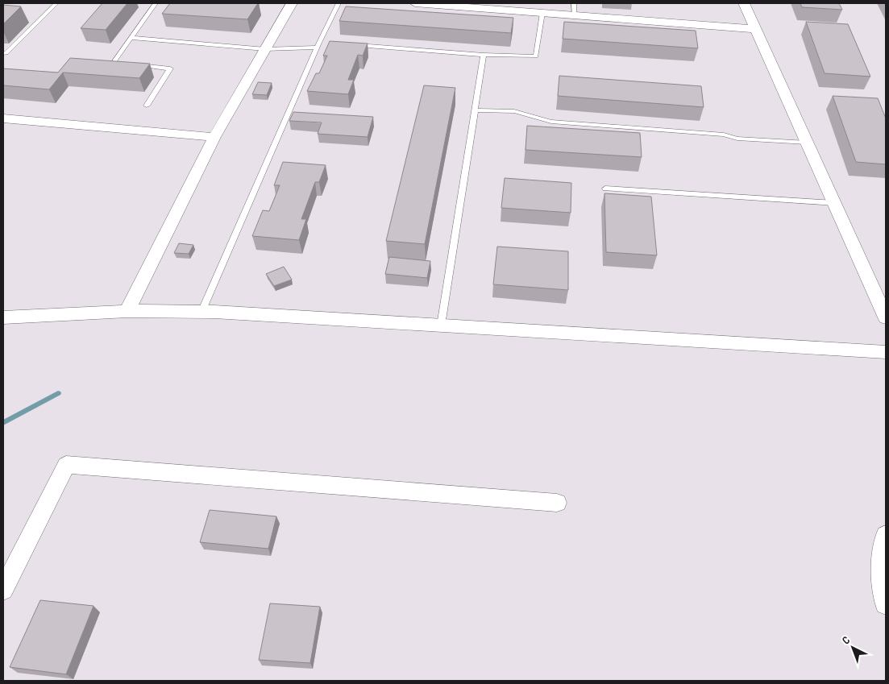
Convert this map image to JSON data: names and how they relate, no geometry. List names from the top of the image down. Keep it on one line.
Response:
{"north":"top left"}
